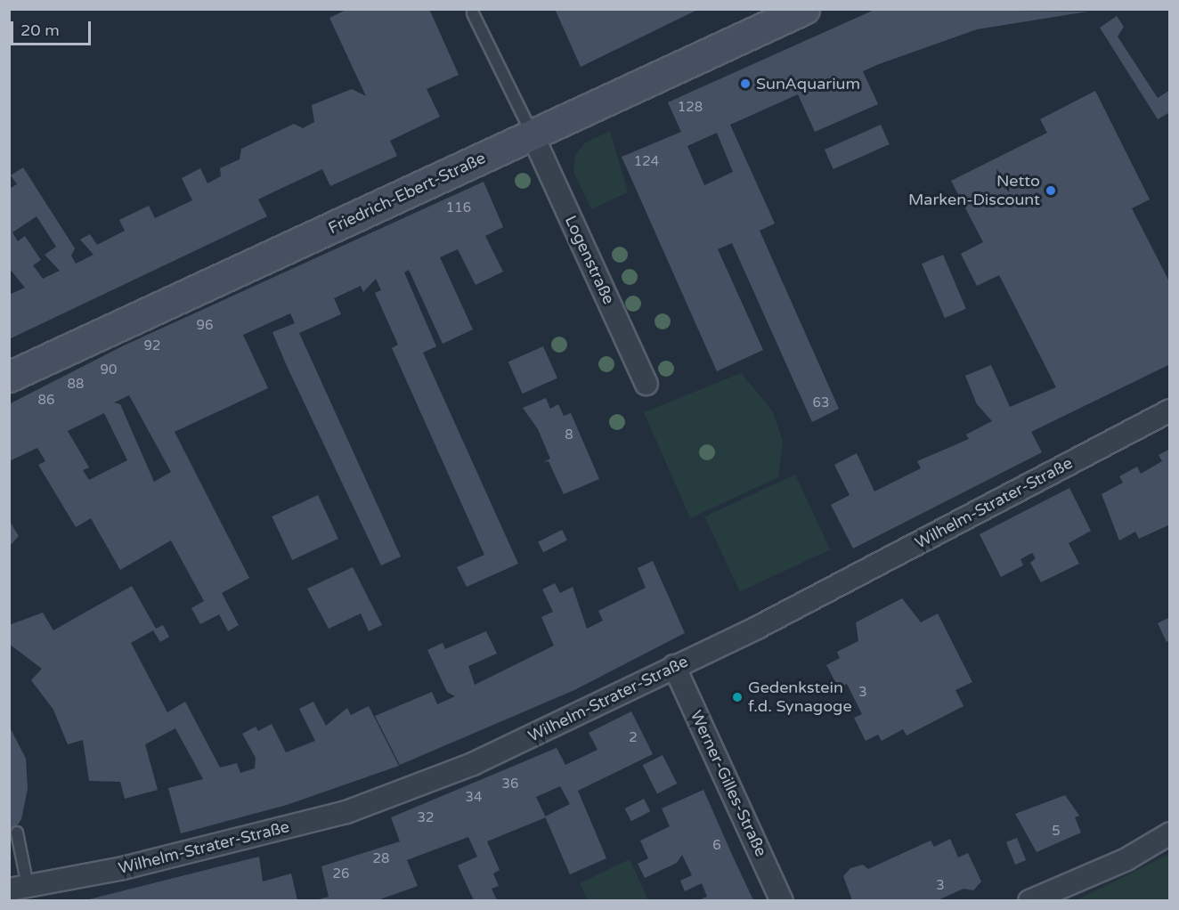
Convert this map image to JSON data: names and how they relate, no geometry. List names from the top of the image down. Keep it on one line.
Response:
{"streets":{"main road":["Friedrich-Ebert-Straße"],"street":["Logenstraße","Wilhelm-Strater-Straße","Werner-Gilles-Straße"]},"crossings":[["Friedrich-Ebert-Straße","Logenstraße"],["Wilhelm-Strater-Straße","Werner-Gilles-Straße"]],"places":["SunAquarium","Netto Marken-Discount","Gedenkstein f.d. Synagoge"],"house_numbers":["128","124","116","96","92","90","88","86","63","8","3","2","36","34","32","5","6","28","26","3"],"scale_bar":"20 m"}
